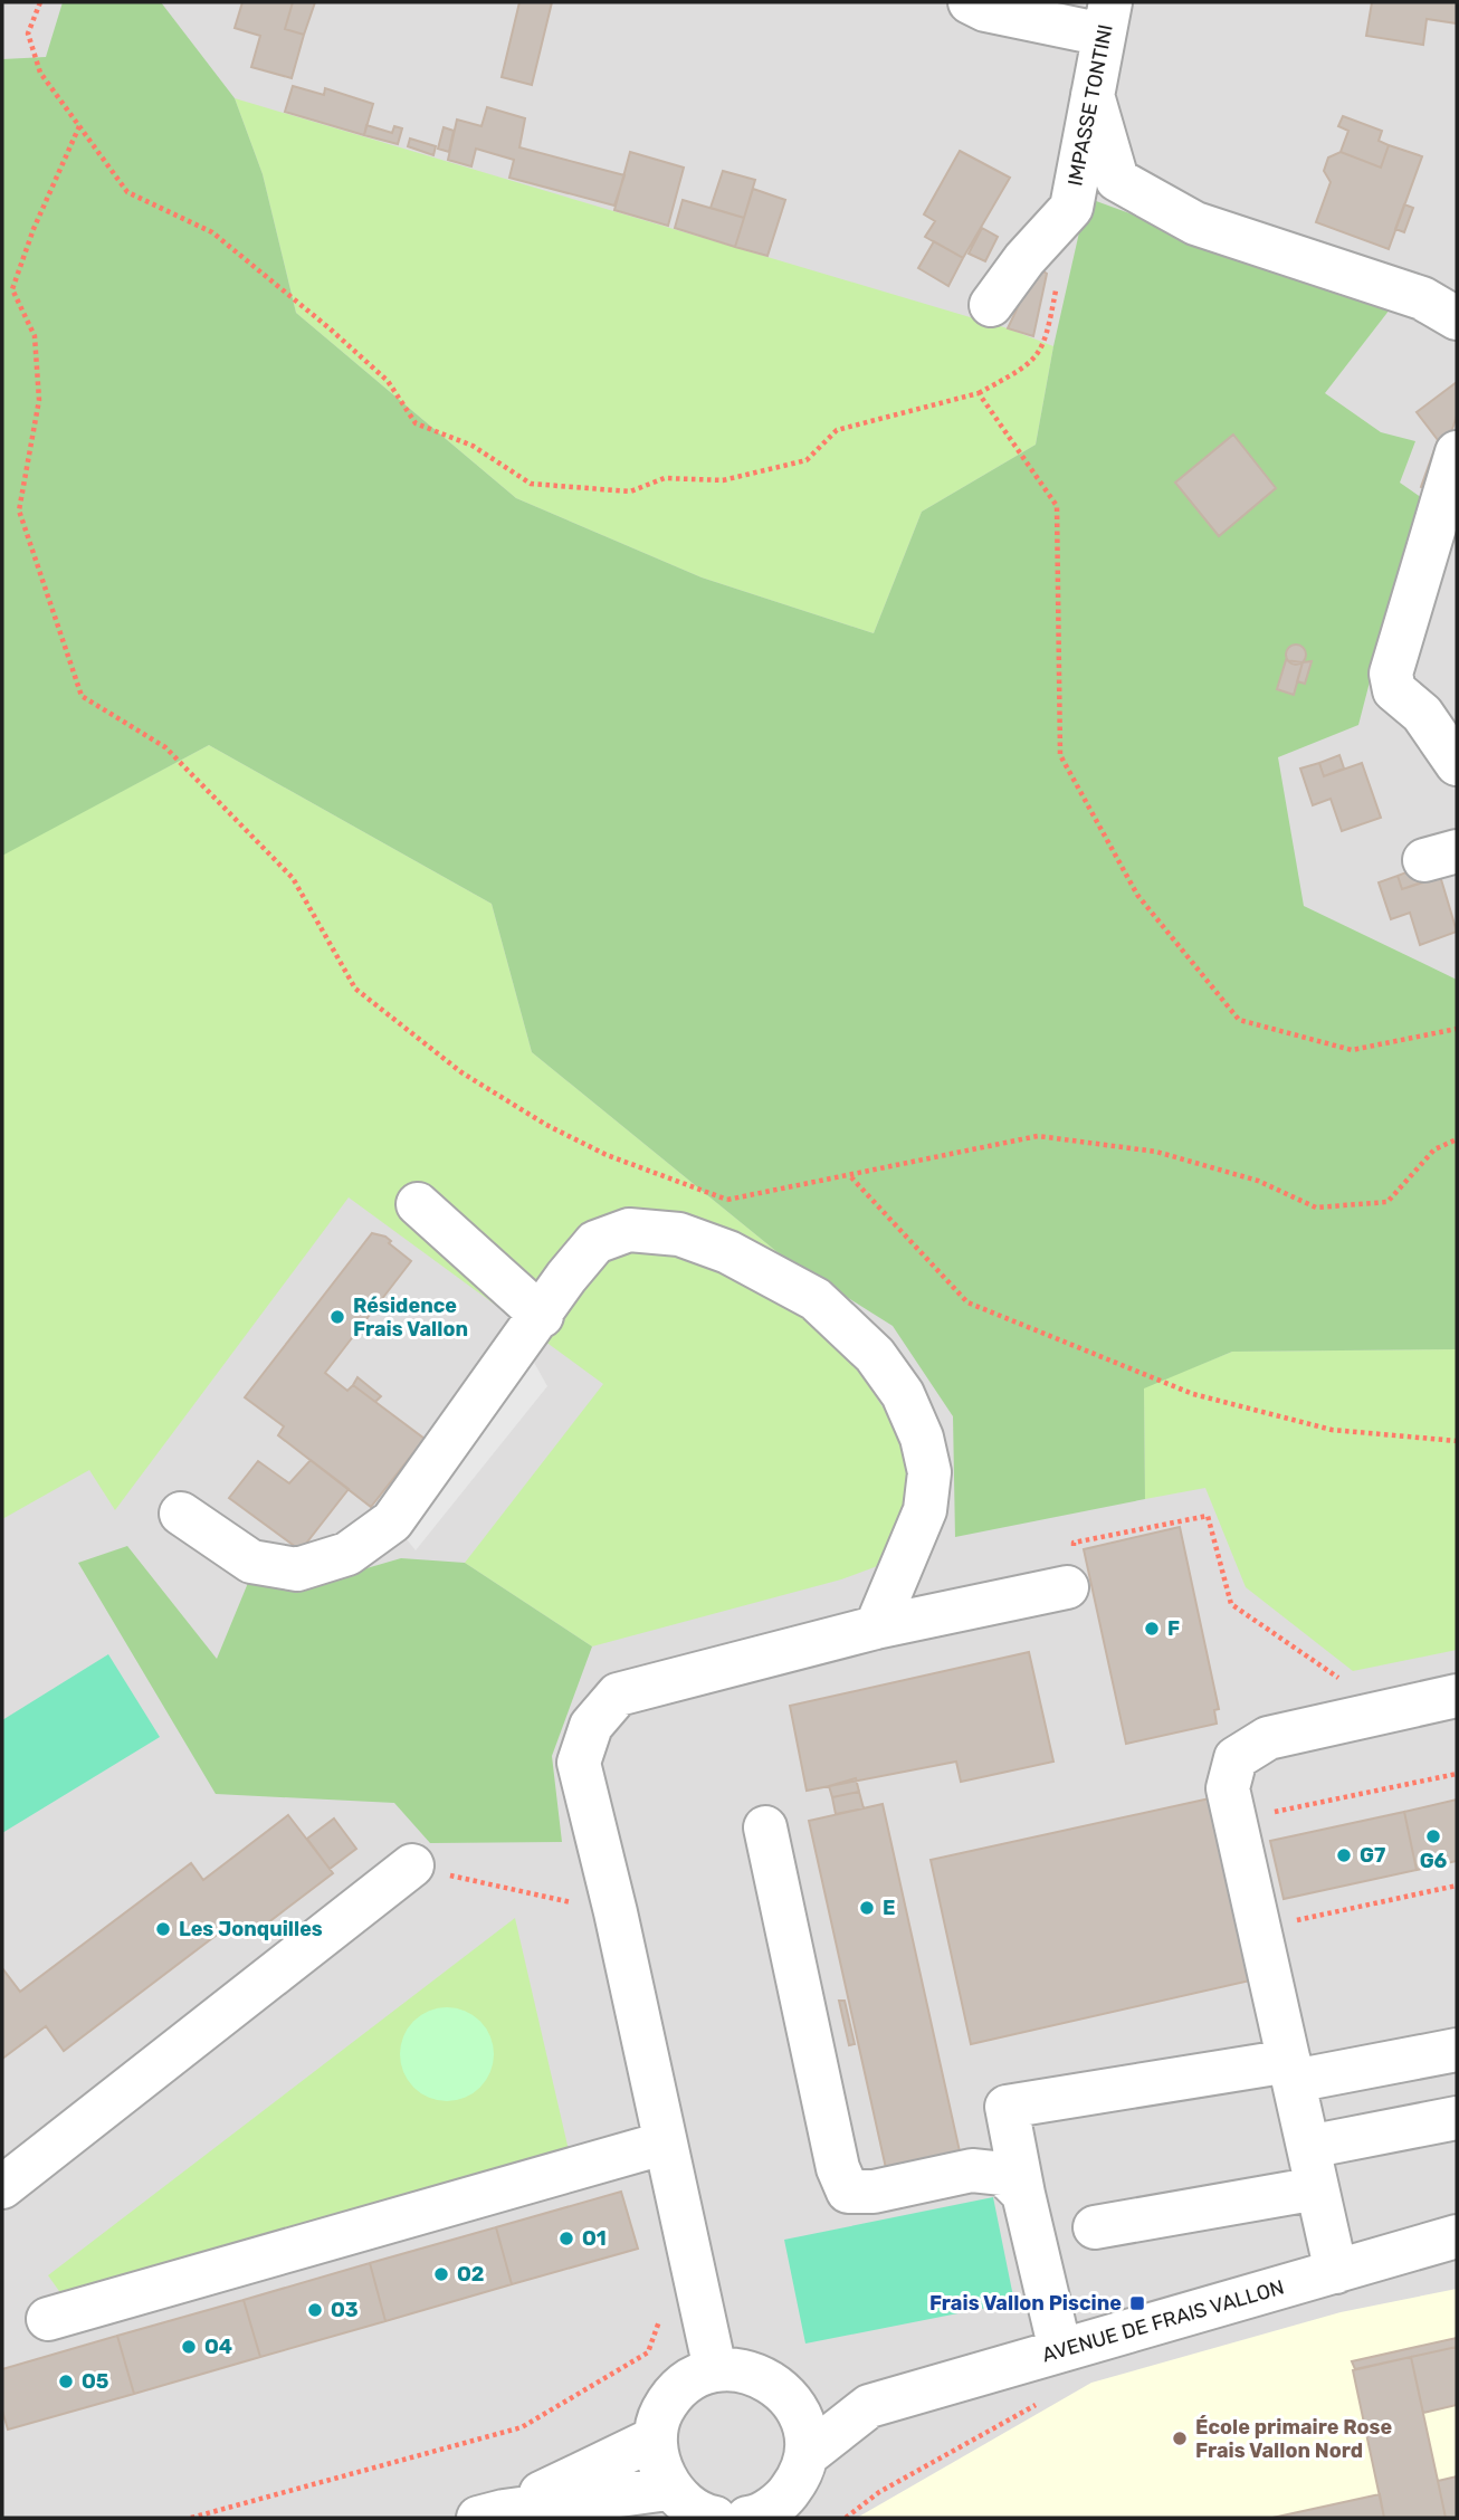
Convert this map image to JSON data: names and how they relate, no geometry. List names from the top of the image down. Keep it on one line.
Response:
{"streets":{"street":["IMPASSE TONTINI","AVENUE DE FRAIS VALLON"]},"places":{"other":["Résidence Frais Vallon","F","G6","G7","E","Les Jonquilles","O1","O2","O3","O4","O5","École primaire Rose Frais Vallon Nord"],"transit":["Frais Vallon Piscine"]}}
